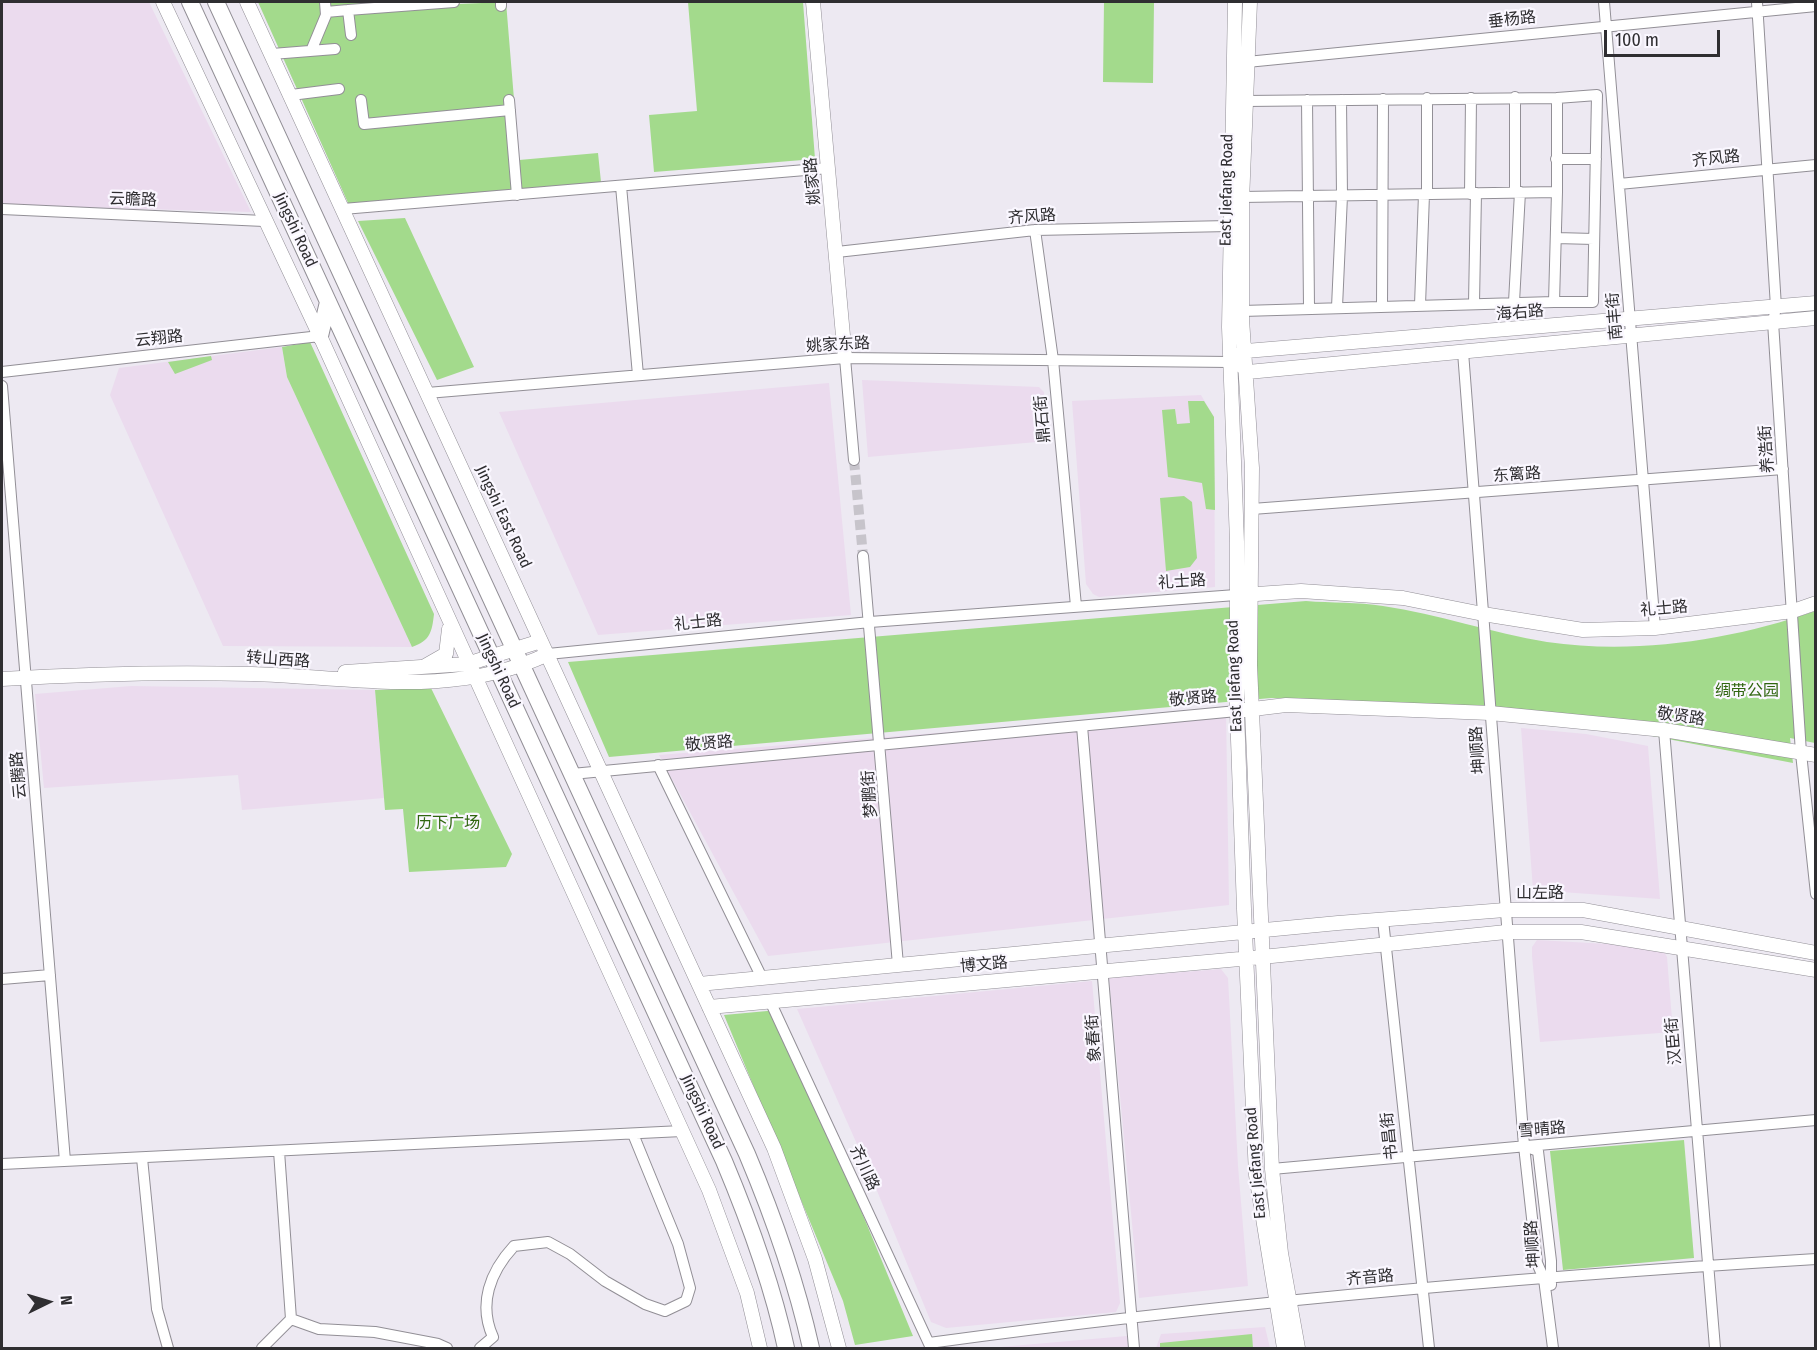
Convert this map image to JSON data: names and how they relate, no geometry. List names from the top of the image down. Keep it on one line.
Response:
{"streets":{"highway":["Jingshi Road"],"main road":["姚家路","East Jiefang Road","海右路","Jingshi East Road","礼士路","转山西路","敬贤路","山左路","博文路"],"street":["垂杨路","齐风路","云瞻路","南丰街","云翔路","姚家东路","鼎石街","养浩街","东篱路","坤顺路","云腾路","梦鹏街","象春街","汉臣街","雪晴路","书昌街","齐川路","齐音路"]},"crossings":[["垂杨路","East Jiefang Road"],["垂杨路","南丰街"],["垂杨路","养浩街"],["齐风路","姚家路"],["齐风路","East Jiefang Road"],["齐风路","南丰街"],["齐风路","鼎石街"],["齐风路","养浩街"],["姚家路","姚家东路"],["East Jiefang Road","海右路"],["East Jiefang Road","姚家东路"],["East Jiefang Road","东篱路"],["East Jiefang Road","礼士路"],["East Jiefang Road","敬贤路"],["East Jiefang Road","山左路"],["East Jiefang Road","博文路"],["East Jiefang Road","雪晴路"],["East Jiefang Road","齐音路"],["云瞻路","Jingshi Road"],["Jingshi Road","云翔路"],["Jingshi Road","转山西路"],["Jingshi Road","敬贤路"],["海右路","南丰街"],["海右路","姚家东路"],["海右路","养浩街"],["海右路","坤顺路"],["南丰街","东篱路"],["南丰街","礼士路"],["姚家东路","鼎石街"],["姚家东路","Jingshi East Road"],["鼎石街","礼士路"],["养浩街","东篱路"],["养浩街","礼士路"],["养浩街","敬贤路"],["东篱路","坤顺路"],["Jingshi East Road","礼士路"],["Jingshi East Road","转山西路"],["礼士路","转山西路"],["礼士路","坤顺路"],["礼士路","梦鹏街"],["转山西路","云腾路"],["敬贤路","坤顺路"],["敬贤路","梦鹏街"],["敬贤路","象春街"],["敬贤路","汉臣街"],["坤顺路","山左路"],["坤顺路","雪晴路"],["坤顺路","齐音路"],["梦鹏街","博文路"],["山左路","博文路"],["山左路","汉臣街"],["山左路","书昌街"],["博文路","象春街"],["博文路","齐川路"],["象春街","齐音路"],["汉臣街","雪晴路"],["汉臣街","齐音路"],["雪晴路","书昌街"],["书昌街","齐音路"],["齐川路","齐音路"]],"parks":["绸带公园","历下广场"],"scale_bar":"100 m","north":"right"}
